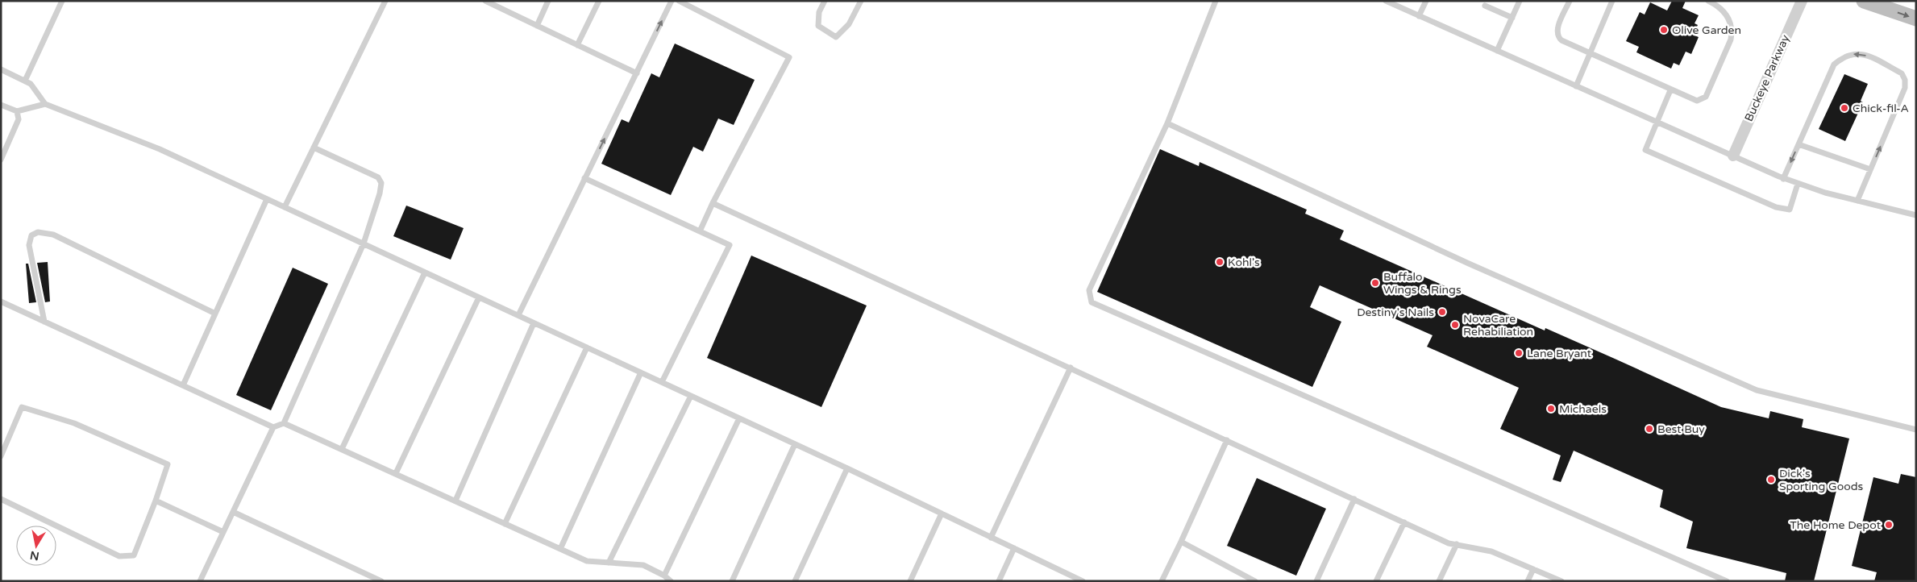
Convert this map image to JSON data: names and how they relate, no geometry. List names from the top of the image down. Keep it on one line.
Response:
{"streets":{"street":["Buckeye Parkway"]},"places":["Olive Garden","Chick-fil-A","Kohl's","Buffalo Wings & Rings","Destiny's Nails","NovaCare Rehabiliation","Lane Bryant","Michaels","Best Buy","Dick's Sporting Goods","The Home Depot"],"north":"bottom"}
